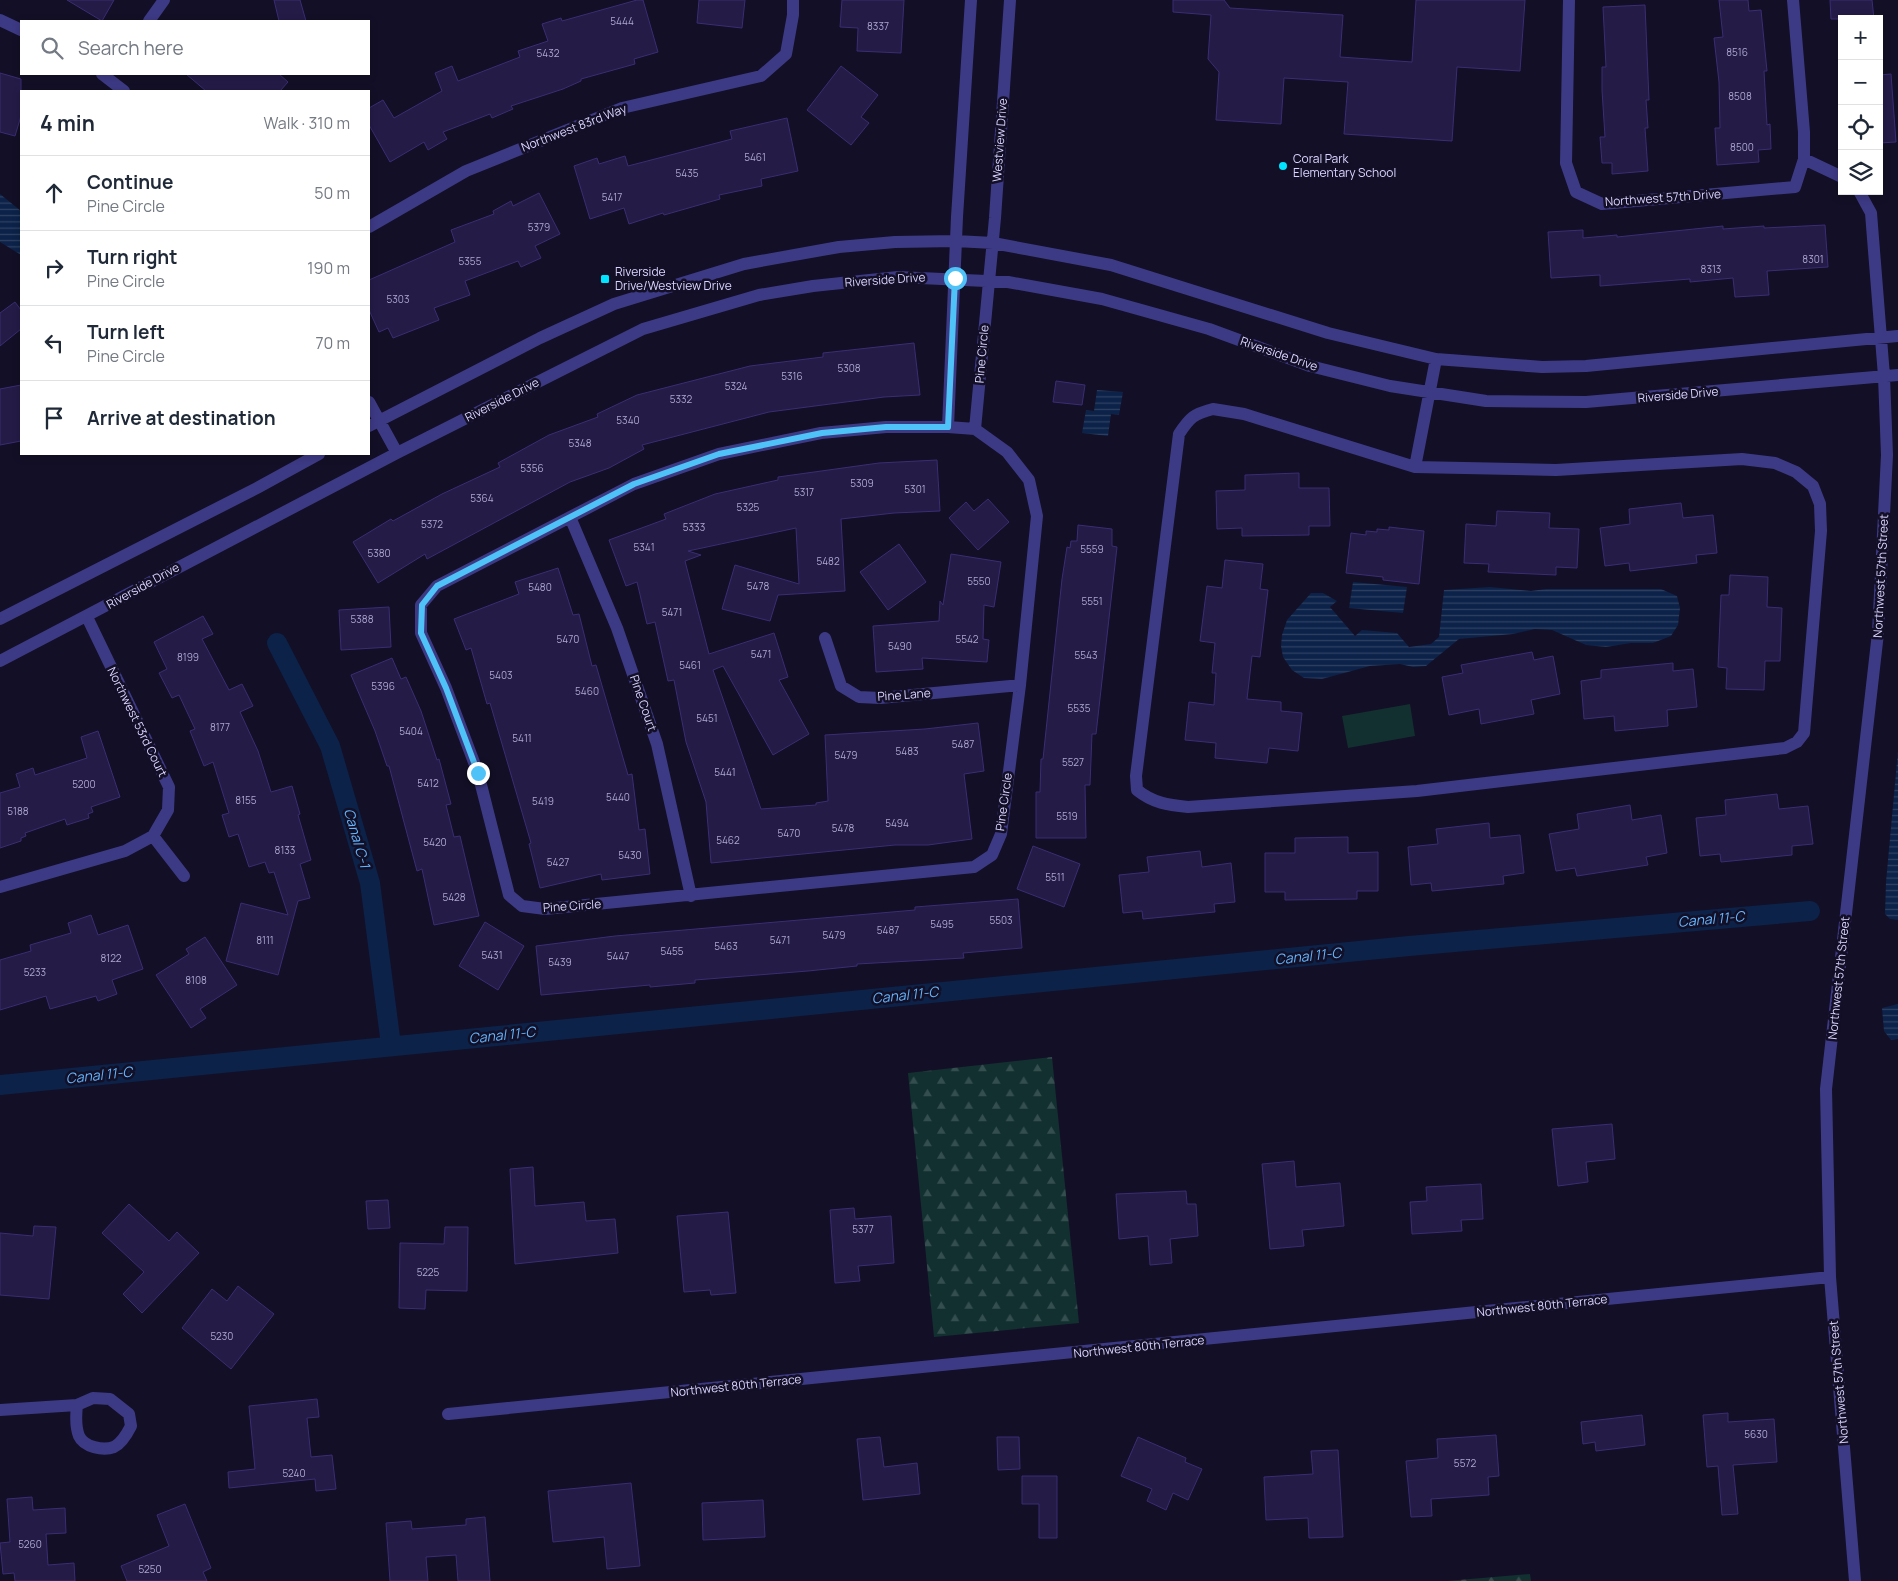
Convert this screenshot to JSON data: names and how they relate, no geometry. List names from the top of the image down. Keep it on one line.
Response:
{"streets":{"street":["Northwest 83rd Way","Westview Drive","Northwest 57th Drive","Riverside Drive","Pine Circle","Northwest 57th Street","Pine Lane","Pine Court","Northwest 53rd Court","Northwest 80th Terrace"]},"crossings":[["Westview Drive","Riverside Drive"],["Westview Drive","Pine Circle"],["Riverside Drive","Pine Circle"],["Riverside Drive","Northwest 57th Street"],["Riverside Drive","Northwest 53rd Court"],["Pine Circle","Pine Lane"],["Pine Circle","Pine Court"],["Northwest 57th Street","Northwest 80th Terrace"]],"water":["Canal C-1","Canal 11-C"],"places":{"other":["Coral Park Elementary School"],"transit":["Riverside Drive/Westview Drive"]},"house_numbers":["5444","8337","8516","5432","8508","8500","5461","5435","5417","5379","8301","5355","8313","5303","5308","5316","5324","5332","5340","5348","5356","5309","5301","5317","5364","5325","5372","5333","5341","5559","5380","5482","5550","5478","5480","5551","5471","5388","5470","5542","5490","5471","5543","8199","5461","5403","5396","5460","5535","5451","8177","5404","5411","5487","5483","5479","5527","5441","5412","5200","5440","8155","5419","5188","5519","5494","5478","5470","5462","5420","8133","5430","5427","5511","5428","5503","5495","5487","5479","8111","5471","5463","5455","5431","5447","8122","5439","5233","8108","5377","5225","5230","5630","5572","5240","5260","5250"],"page":{"map_buttons":["+","−"],"search":"Search here","heading":["4 min","Walk · 310 m"],"list":[["Continue","Pine Circle","50 m"],["Turn right","Pine Circle","190 m"],["Turn left","Pine Circle","70 m"],"Arrive at destination"]}}
